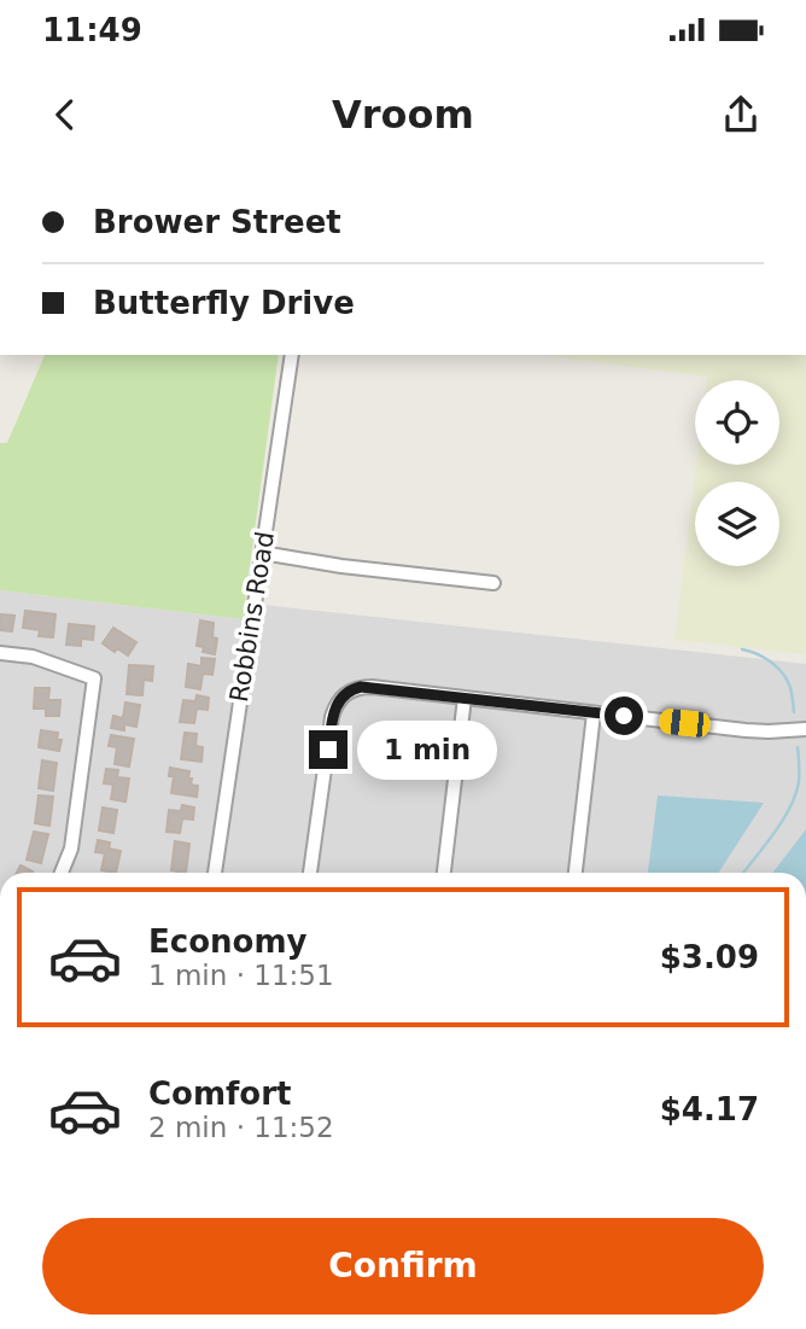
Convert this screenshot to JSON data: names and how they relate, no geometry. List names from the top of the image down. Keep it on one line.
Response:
{"streets":{"street":["Robbins Road"]},"page":{"status":"11:49","header":"Vroom","banner":["Brower Street","Butterfly Drive"],"bubble":"1 min","list":[{"name":"Economy","note":"1 min · 11:51","value":"$3.09"},{"name":"Comfort","note":"2 min · 11:52","value":"$4.17"}],"buttons":"Confirm"}}
